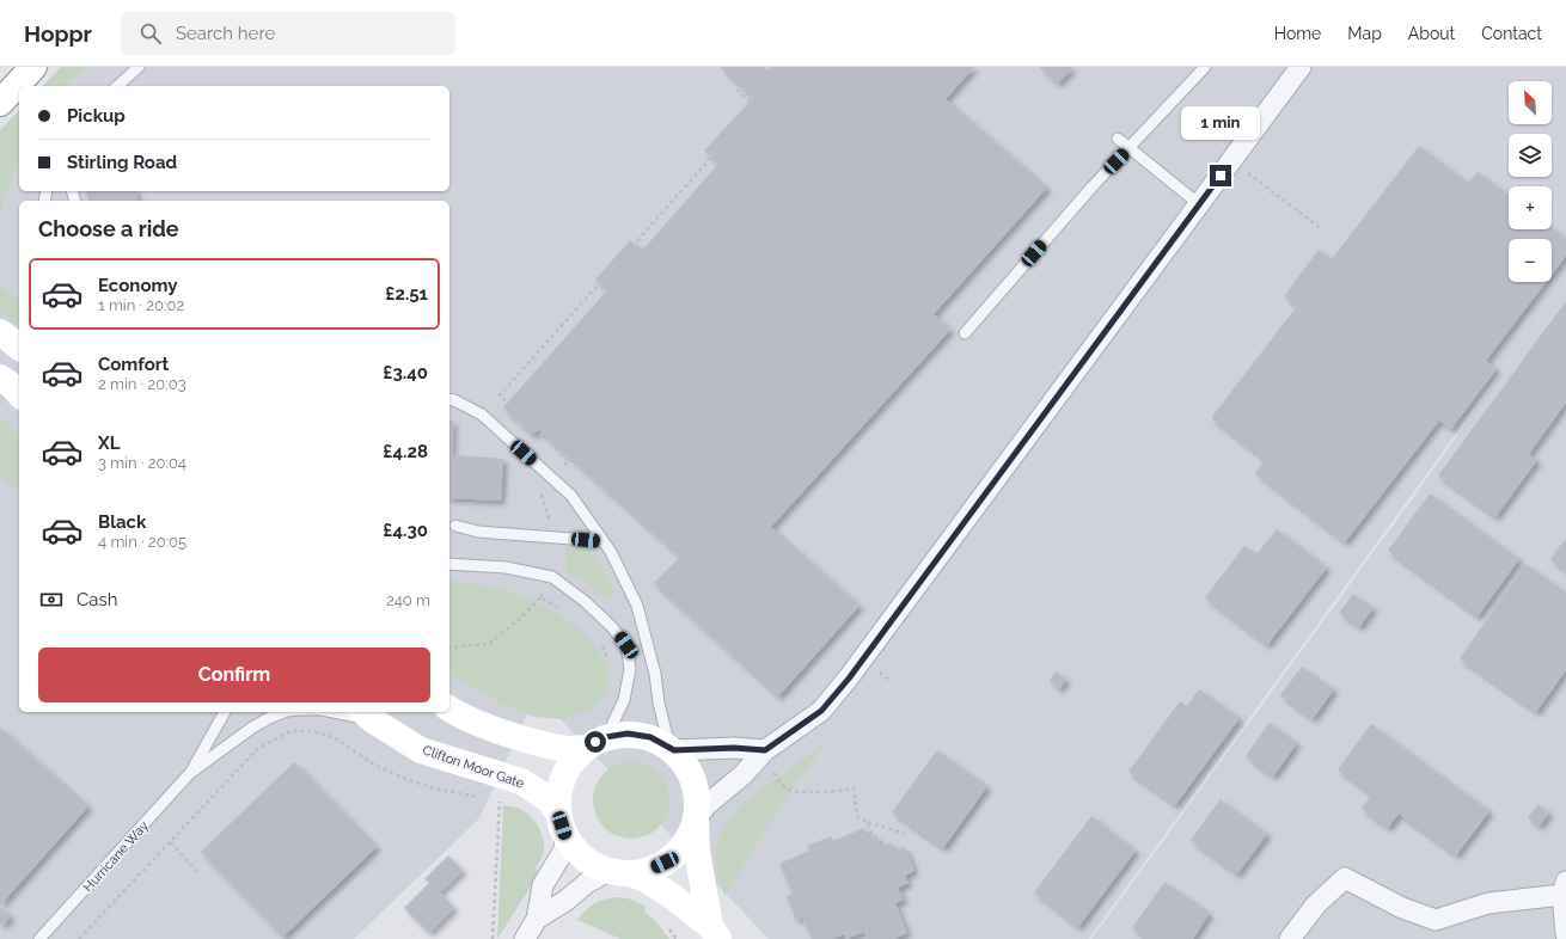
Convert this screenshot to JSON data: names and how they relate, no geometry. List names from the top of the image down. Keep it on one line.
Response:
{"streets":{"main road":["Clifton Moor Gate"],"lane":["Hurricane Way"]},"crossings":[["Clifton Moor Gate","Hurricane Way"]],"north":"top left","page":{"header":"Hoppr","search":"Search here","nav":["Home","Map","About","Contact"],"map_buttons":["+","−"],"banner":["Pickup","Stirling Road"],"bubble":"1 min","heading":"Choose a ride","list":[{"name":"Economy","note":"1 min · 20:02","value":"£2.51"},{"name":"Comfort","note":"2 min · 20:03","value":"£3.40"},{"name":"XL","note":"3 min · 20:04","value":"£4.28"},{"name":"Black","note":"4 min · 20:05","value":"£4.30"}],"pay":["Cash","240 m"],"buttons":"Confirm"}}
